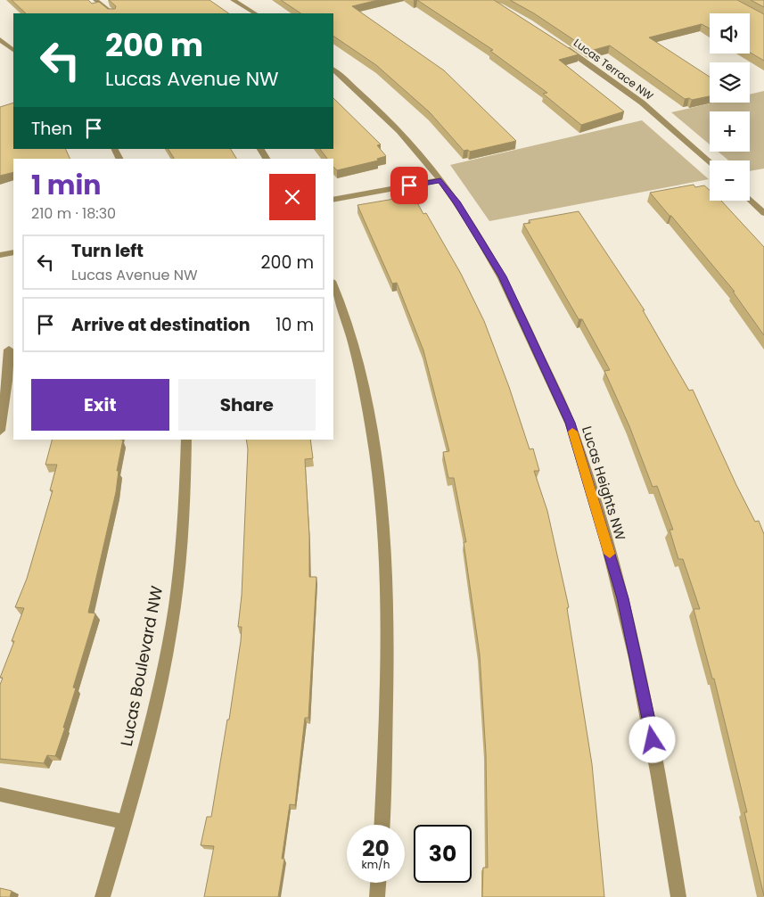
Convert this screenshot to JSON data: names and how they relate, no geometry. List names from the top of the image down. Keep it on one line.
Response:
{"streets":{"street":["Lucas Terrace NW","Lucas Heights NW","Lucas Boulevard NW"]},"page":{"map_buttons":["+","−"],"turn":["200 m","Lucas Avenue NW"],"then":"Then","heading":["1 min","210 m · 18:30"],"list":[{"name":"Turn left","note":"Lucas Avenue NW","value":"200 m"},{"name":"Arrive at destination","value":"10 m"}],"buttons":["Exit","Share"],"speed":"20 km/h","limit":"30"}}
